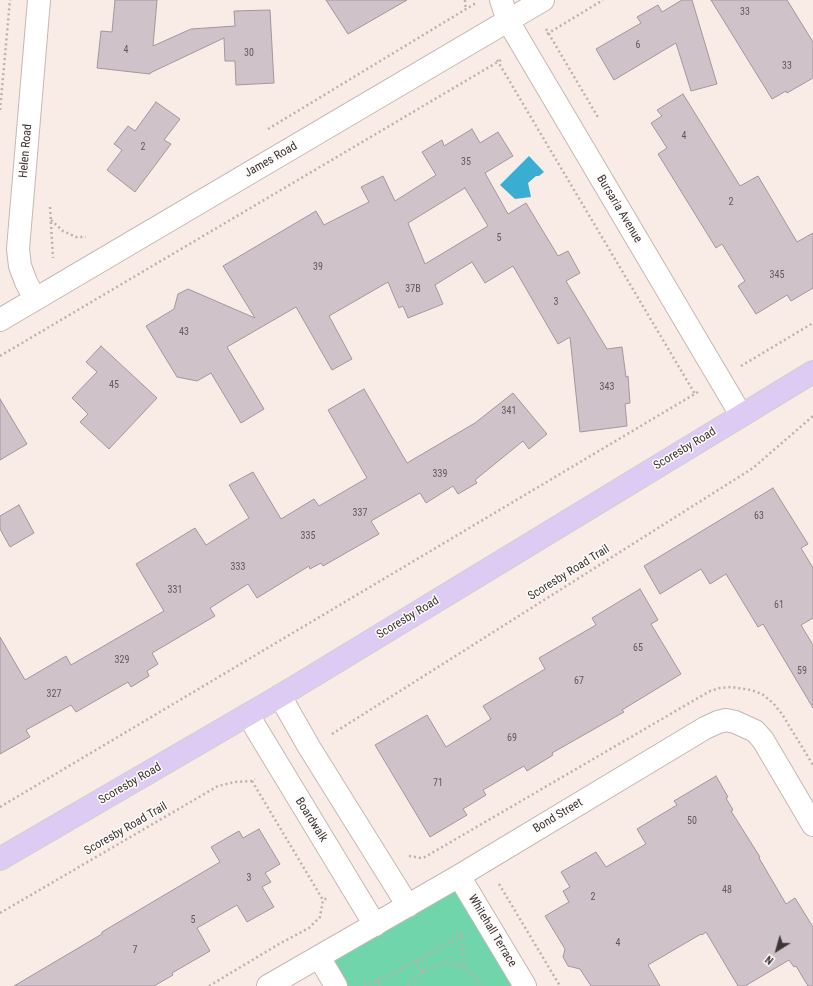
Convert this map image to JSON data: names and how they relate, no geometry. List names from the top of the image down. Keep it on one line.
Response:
{"streets":{"main road":["Scoresby Road"],"street":["Helen Road","James Road","Bursaria Avenue","Bond Street","Boardwalk","Whitehall Terrace"],"path":["Scoresby Road Trail"]},"crossings":[["Helen Road","James Road"],["James Road","Bursaria Avenue"],["Bursaria Avenue","Scoresby Road"],["Scoresby Road","Boardwalk"],["Bond Street","Boardwalk"],["Bond Street","Whitehall Terrace"]],"house_numbers":["33","6","4","30","33","4","2","35","2","5","39","345","37B","3","43","45","343","341","339","337","63","335","333","331","61","65","329","59","67","327","69","71","50","3","48","2","5","4","7"],"north":"bottom left"}
